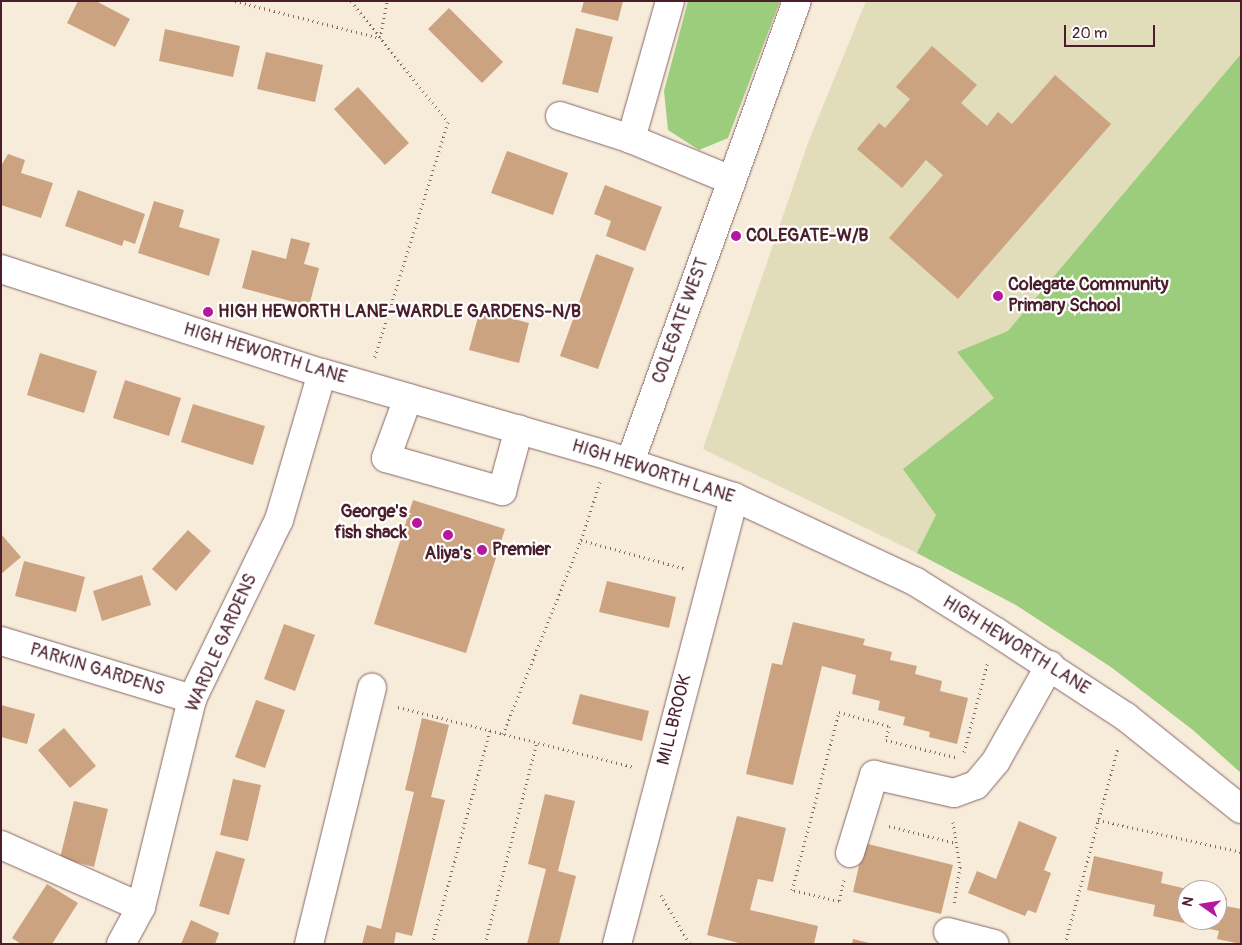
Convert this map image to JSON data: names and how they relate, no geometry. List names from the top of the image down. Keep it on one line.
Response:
{"streets":{"street":["COLEGATE WEST","HIGH HEWORTH LANE","WARDLE GARDENS","PARKIN GARDENS","MILLBROOK"]},"crossings":[["COLEGATE WEST","HIGH HEWORTH LANE"],["HIGH HEWORTH LANE","WARDLE GARDENS"],["HIGH HEWORTH LANE","MILLBROOK"],["WARDLE GARDENS","PARKIN GARDENS"]],"places":["COLEGATE-W/B","Colegate Community Primary School","HIGH HEWORTH LANE-WARDLE GARDENS-N/B","George's fish shack","Aliya's","Premier"],"scale_bar":"20 m","north":"left"}
